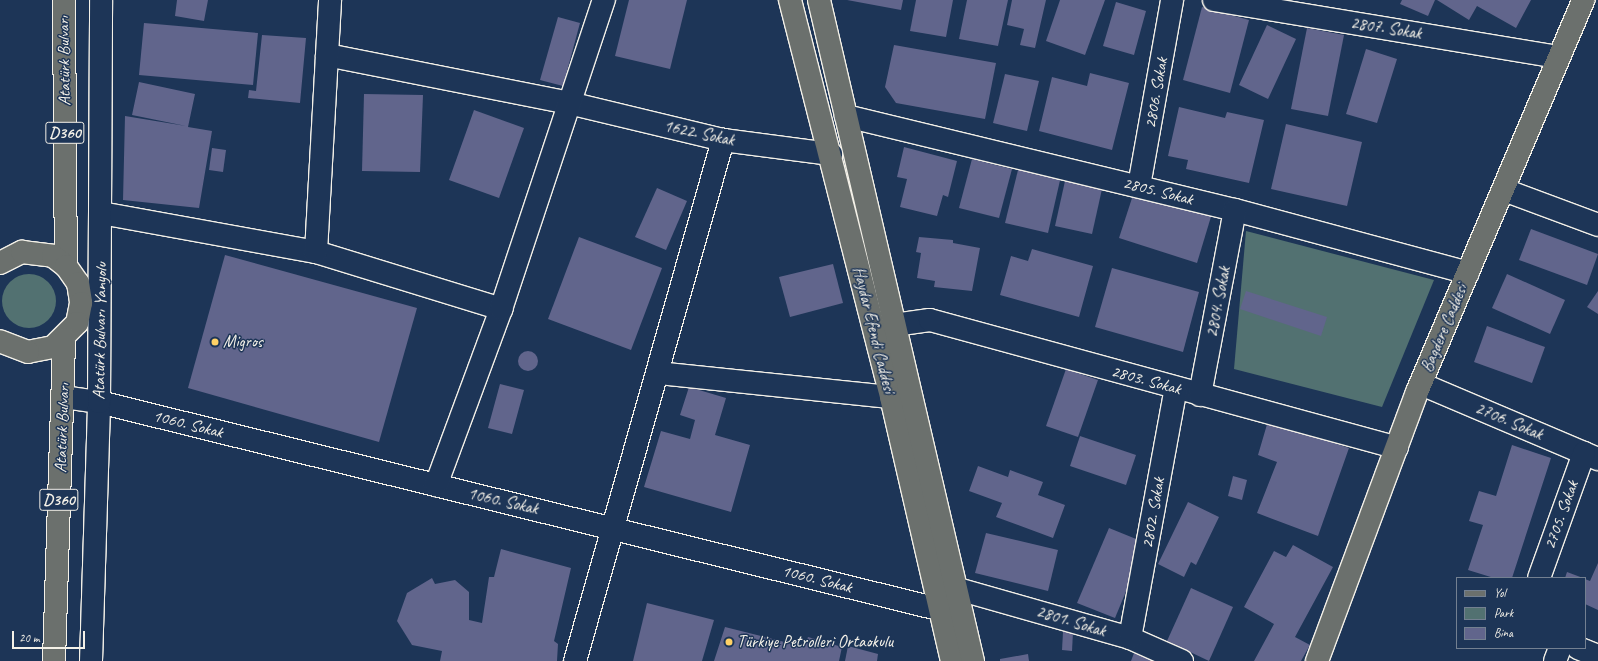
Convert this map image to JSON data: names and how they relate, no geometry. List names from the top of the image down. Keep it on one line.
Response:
{"streets":{"main road":["Atatürk Bulvarı","D360","Bagdere Caddesi","Haydar Efendi Caddesi"],"street":["2807. Sokak","2806. Sokak","1622. Sokak","2805. Sokak","2804. Sokak","Atatürk Bulvarı Yanyolu","2803. Sokak","2706. Sokak","1060. Sokak","2802. Sokak","2705. Sokak","2801. Sokak"]},"crossings":[["2807. Sokak","Bagdere Caddesi"],["Atatürk Bulvarı","1060. Sokak"],["2806. Sokak","2805. Sokak"],["1622. Sokak","Haydar Efendi Caddesi"],["2805. Sokak","2804. Sokak"],["2805. Sokak","Bagdere Caddesi"],["2805. Sokak","Haydar Efendi Caddesi"],["2804. Sokak","2803. Sokak"],["Bagdere Caddesi","2803. Sokak"],["Bagdere Caddesi","2706. Sokak"],["Haydar Efendi Caddesi","2803. Sokak"],["Haydar Efendi Caddesi","1060. Sokak"],["Haydar Efendi Caddesi","2801. Sokak"],["Atatürk Bulvarı Yanyolu","1060. Sokak"],["2803. Sokak","2802. Sokak"],["2706. Sokak","2705. Sokak"],["2802. Sokak","2801. Sokak"]],"places":["Migros","Türkiye Petrolleri Ortaokulu"],"legend":["Yol","Park","Bina"],"scale_bar":"20 m"}
